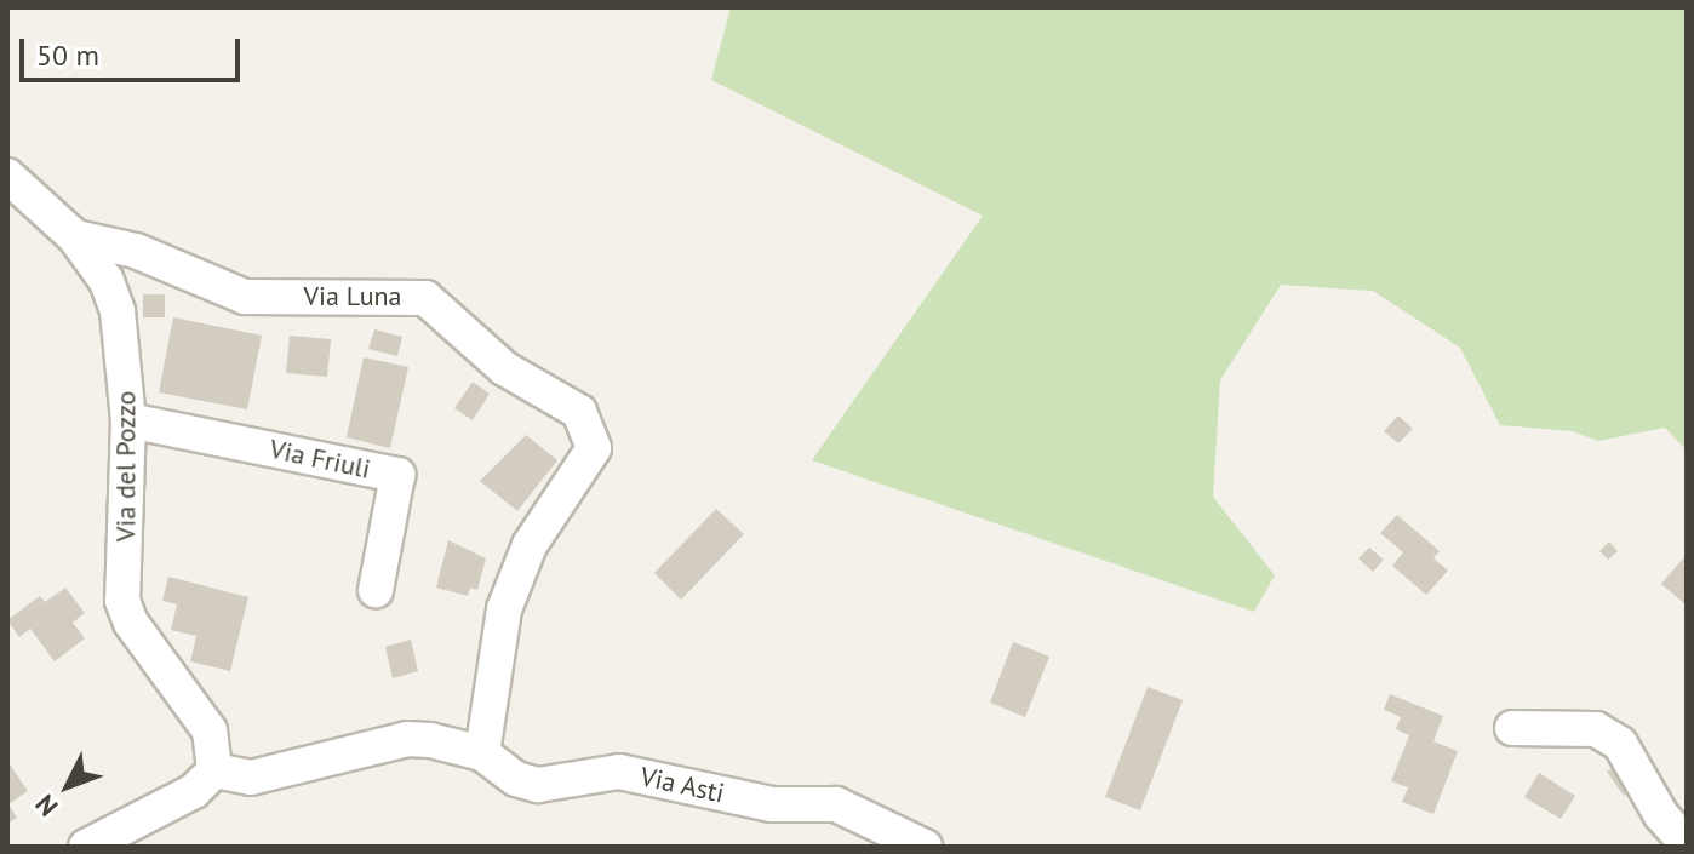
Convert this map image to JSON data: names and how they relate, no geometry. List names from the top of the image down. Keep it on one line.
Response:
{"streets":{"street":["Via Luna","Via Friuli","Via del Pozzo","Via Asti"]},"crossings":[["Via Luna","Via del Pozzo"],["Via Luna","Via Asti"],["Via Friuli","Via del Pozzo"],["Via del Pozzo","Via Asti"]],"scale_bar":"50 m","north":"bottom left"}
